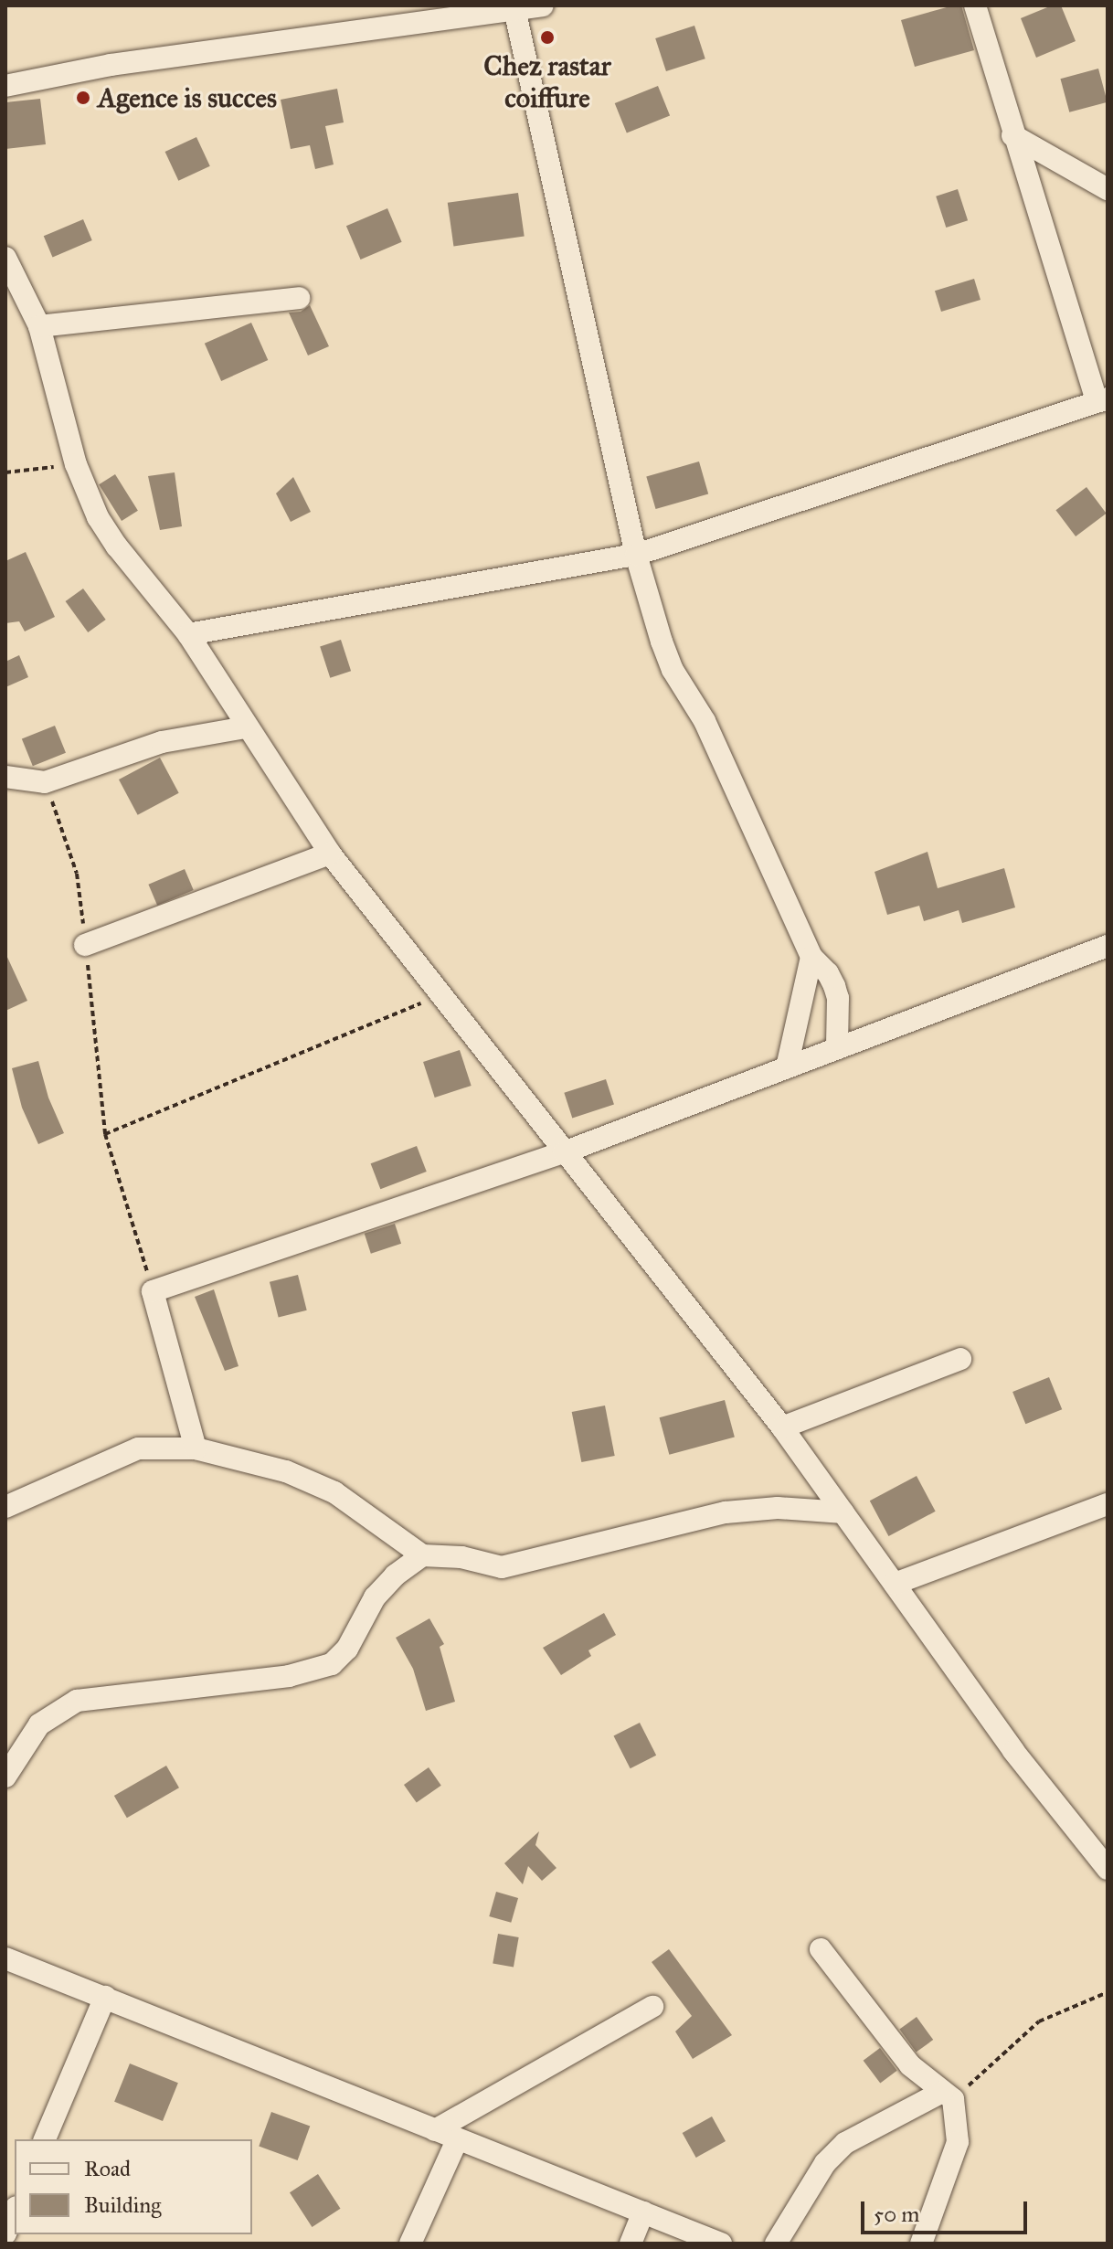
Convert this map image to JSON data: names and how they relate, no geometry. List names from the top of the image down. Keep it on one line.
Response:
{"places":["Chez rastar coiffure","Agence is succes"],"legend":["Road","Building"],"scale_bar":"50 m"}
